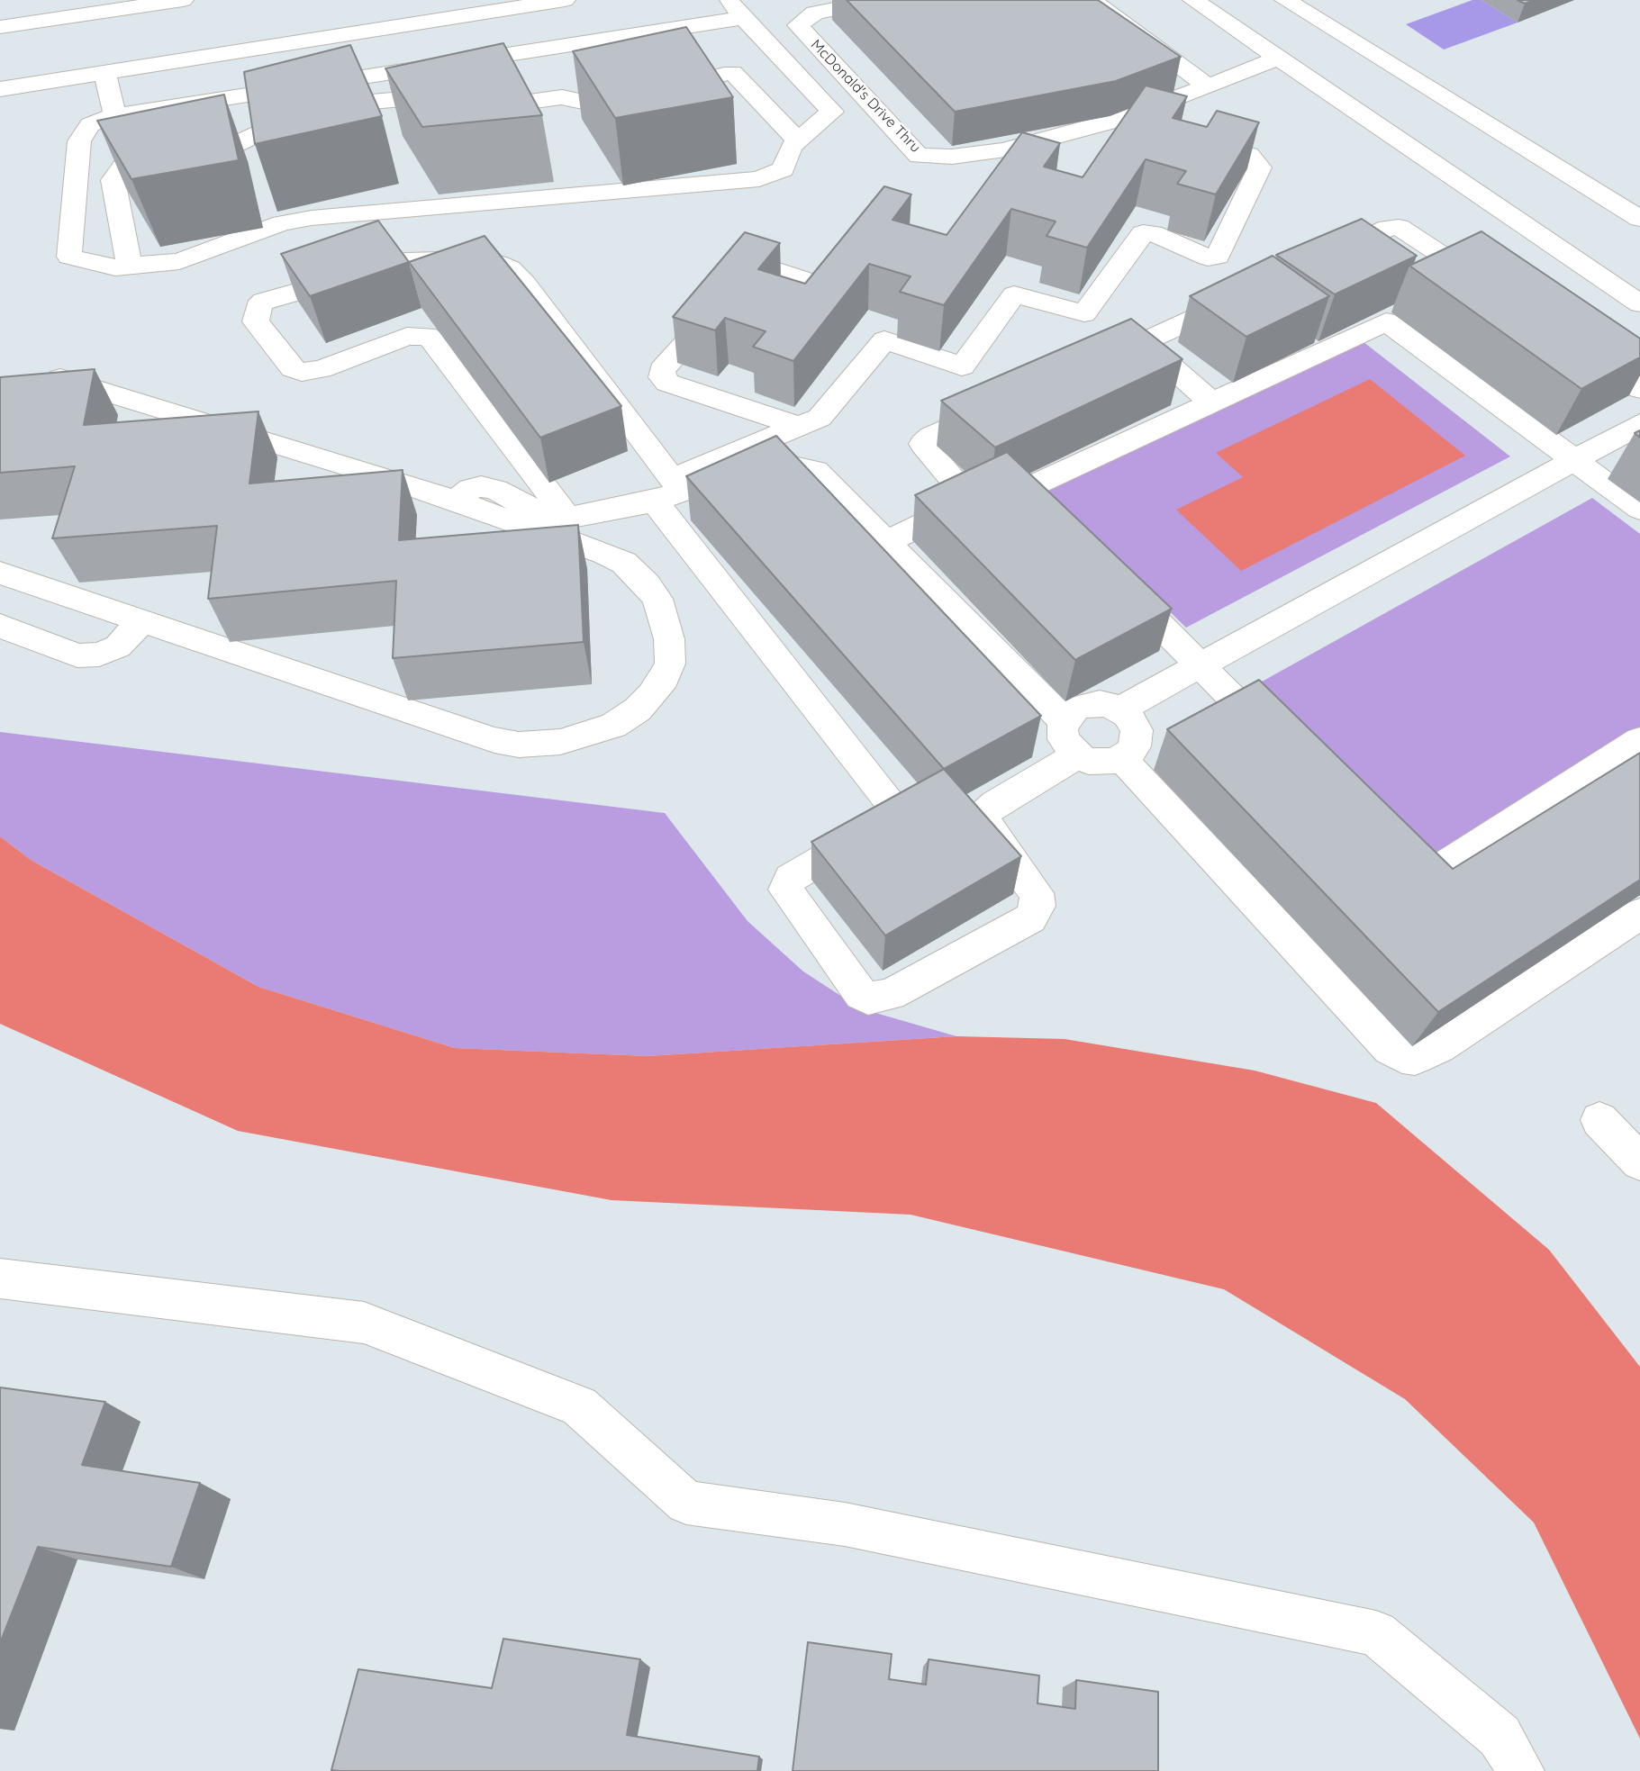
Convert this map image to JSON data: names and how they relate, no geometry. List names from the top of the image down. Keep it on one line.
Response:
{"streets":{"street":["McDonald's Drive Thru"]}}
